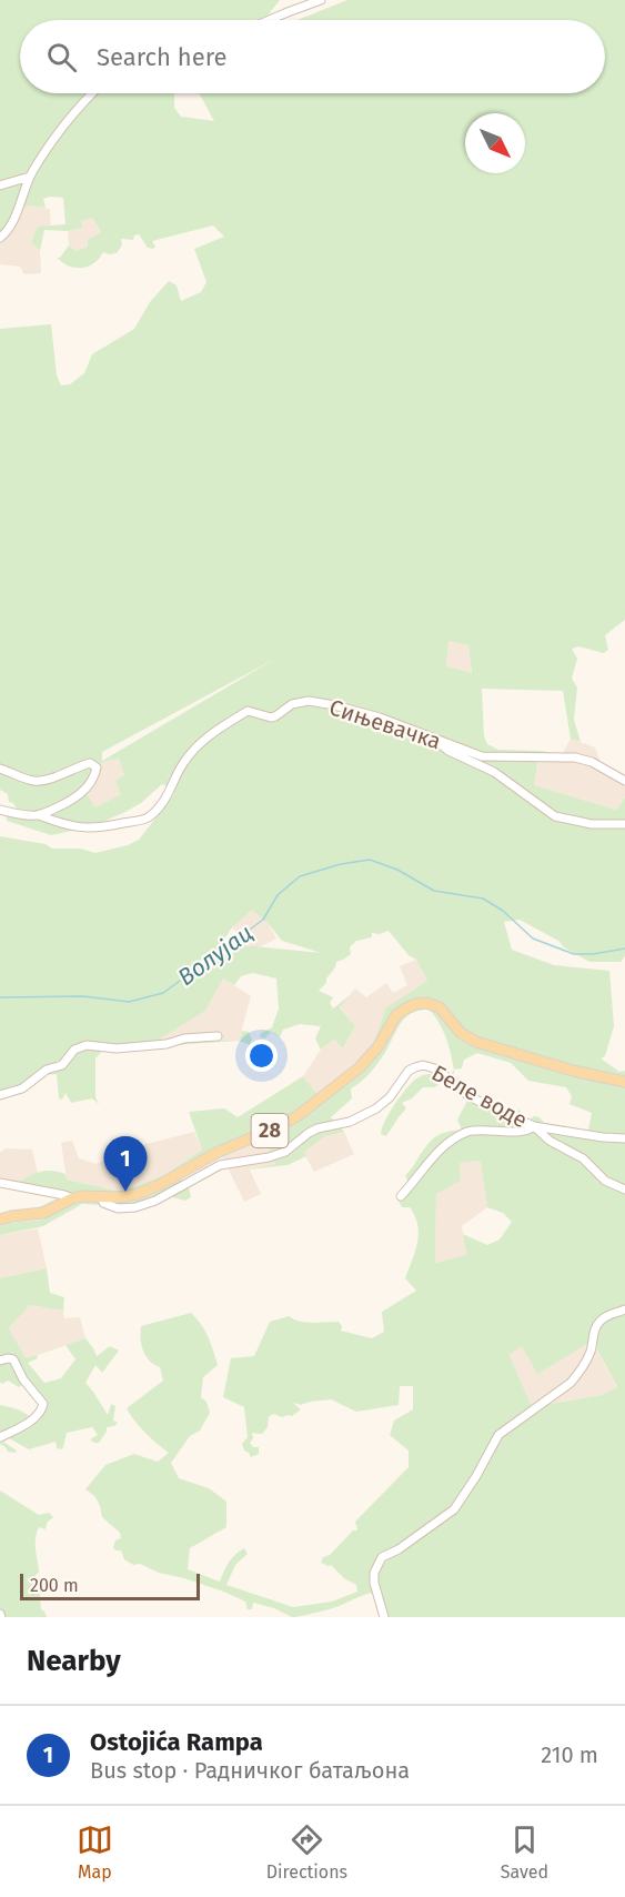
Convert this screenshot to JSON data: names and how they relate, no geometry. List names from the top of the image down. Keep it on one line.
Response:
{"streets":{"main road":["28"],"street":["Сињевачка","Беле воде"]},"crossings":[["Беле воде","28"]],"water":["Волујац"],"scale_bar":"200 m","north":"bottom right","page":{"search":"Search here","pins":"1","scale":"200 m","heading":"Nearby","list":[{"mark":"1","name":"Ostojića Rampa","note":"Bus stop · Радничког батаљона","value":"210 m"}],"nav":["Map","Directions","Saved"]}}
